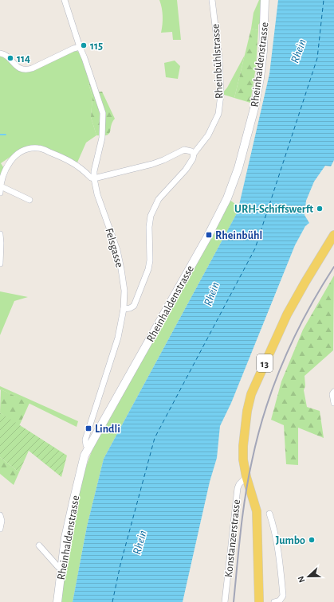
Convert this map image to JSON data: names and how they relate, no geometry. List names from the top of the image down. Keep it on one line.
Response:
{"streets":{"main road":["Rheinhaldenstrasse","13"],"street":["Rheinbühlstrasse","Felsgasse","Konstanzerstrasse"]},"crossings":[["Rheinbühlstrasse","Felsgasse"],["Rheinhaldenstrasse","Felsgasse"],["13","Konstanzerstrasse"]],"water":["Rhein"],"places":{"other":["115","114","URH-Schiffswerft","Jumbo"],"transit":["Rheinbühl","Lindli"]},"north":"left"}
